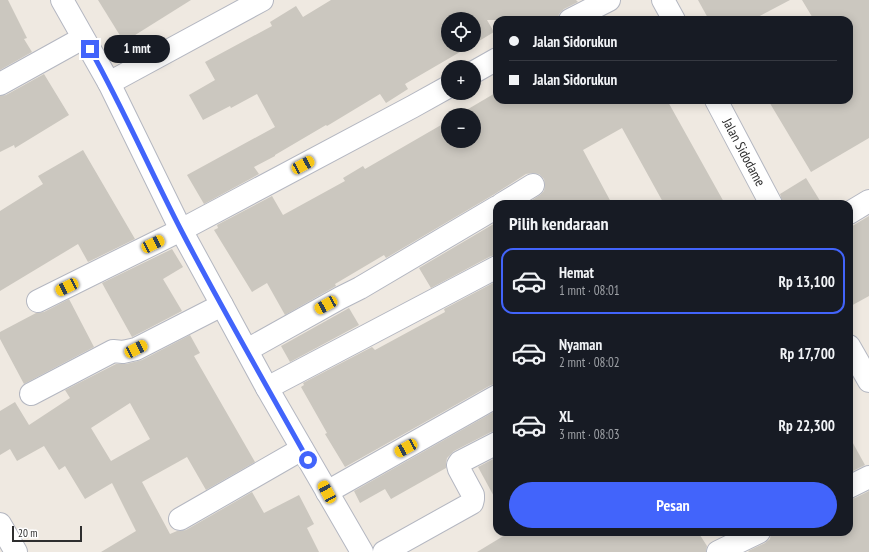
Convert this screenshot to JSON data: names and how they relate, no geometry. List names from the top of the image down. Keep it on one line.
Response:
{"streets":{"street":["Jalan Sidodame"]},"scale_bar":"20 m","page":{"map_buttons":["+","−"],"banner":["Jalan Sidorukun","Jalan Sidorukun"],"bubble":"1 mnt","heading":"Pilih kendaraan","list":[{"name":"Hemat","note":"1 mnt · 08:01","value":"Rp 13,100"},{"name":"Nyaman","note":"2 mnt · 08:02","value":"Rp 17,700"},{"name":"XL","note":"3 mnt · 08:03","value":"Rp 22,300"}],"buttons":"Pesan","scale":"20 m"}}
